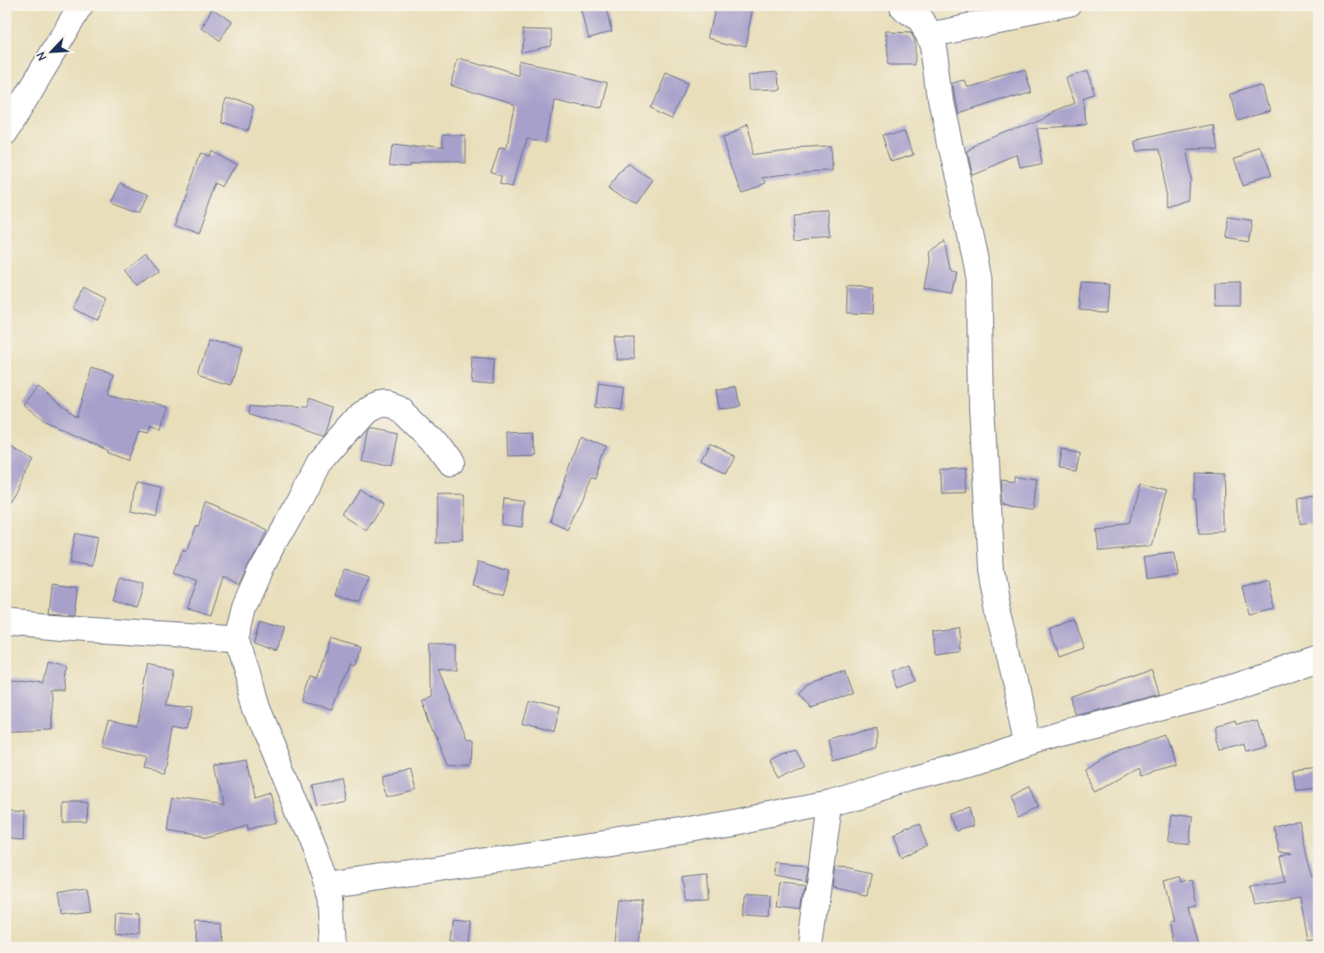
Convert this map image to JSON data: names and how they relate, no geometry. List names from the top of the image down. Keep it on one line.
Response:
{"north":"bottom left"}
